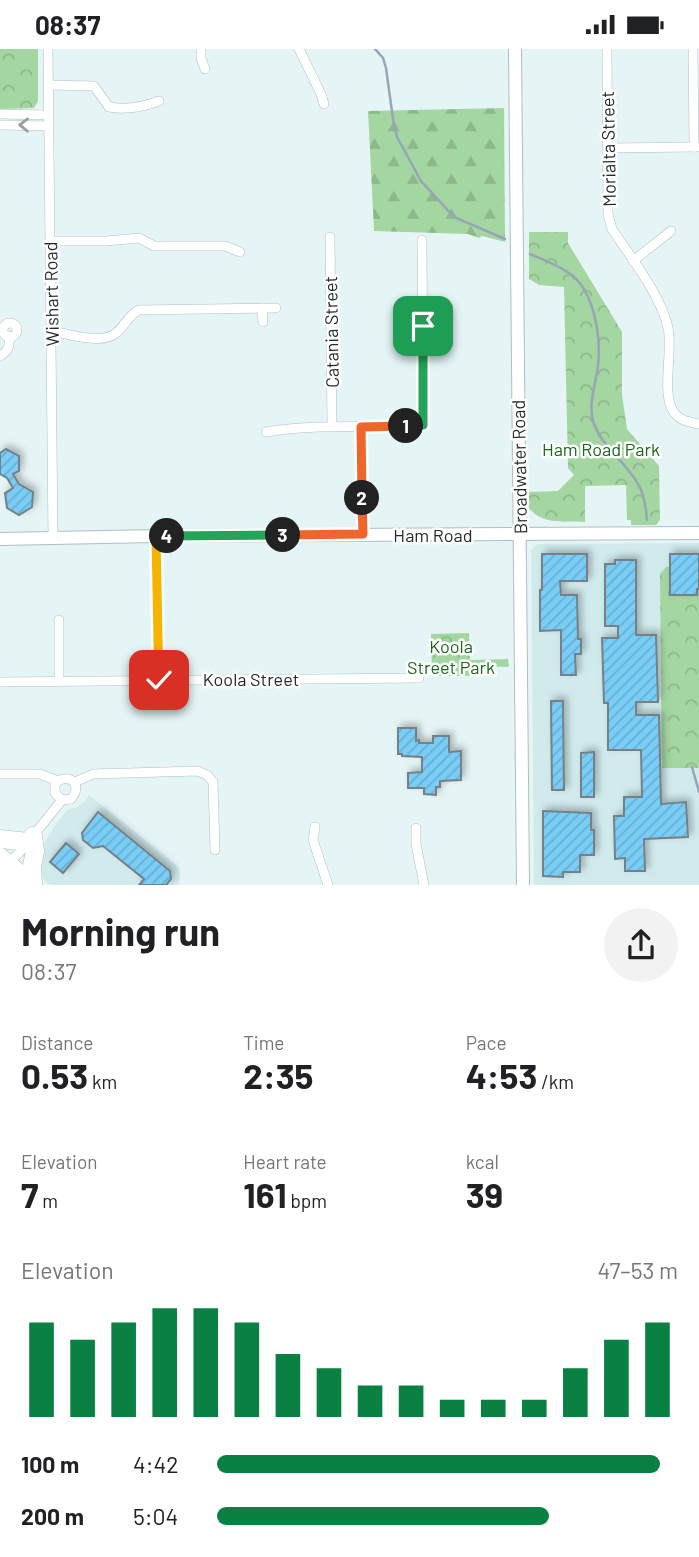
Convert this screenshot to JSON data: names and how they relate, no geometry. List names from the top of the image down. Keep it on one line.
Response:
{"streets":{"main road":["Broadwater Road","Ham Road"],"street":["Morialta Street","Wishart Road","Catania Street","Koola Street"]},"crossings":[["Wishart Road","Ham Road"],["Broadwater Road","Ham Road"]],"parks":["Ham Road Park","Koola Street Park"],"page":{"status":"08:37","pins":["1","2","3","4"],"heading":["Morning run","08:37"],"stats":[["Distance","0.53 km"],["Time","2:35"],["Pace","4:53 /km"],["Elevation","7 m"],["Heart rate","161 bpm"],["kcal","39"]],"chart":["Elevation","47–53 m"],"list":[{"name":"100 m","note":"4:42"},{"name":"200 m","note":"5:04"}]}}
